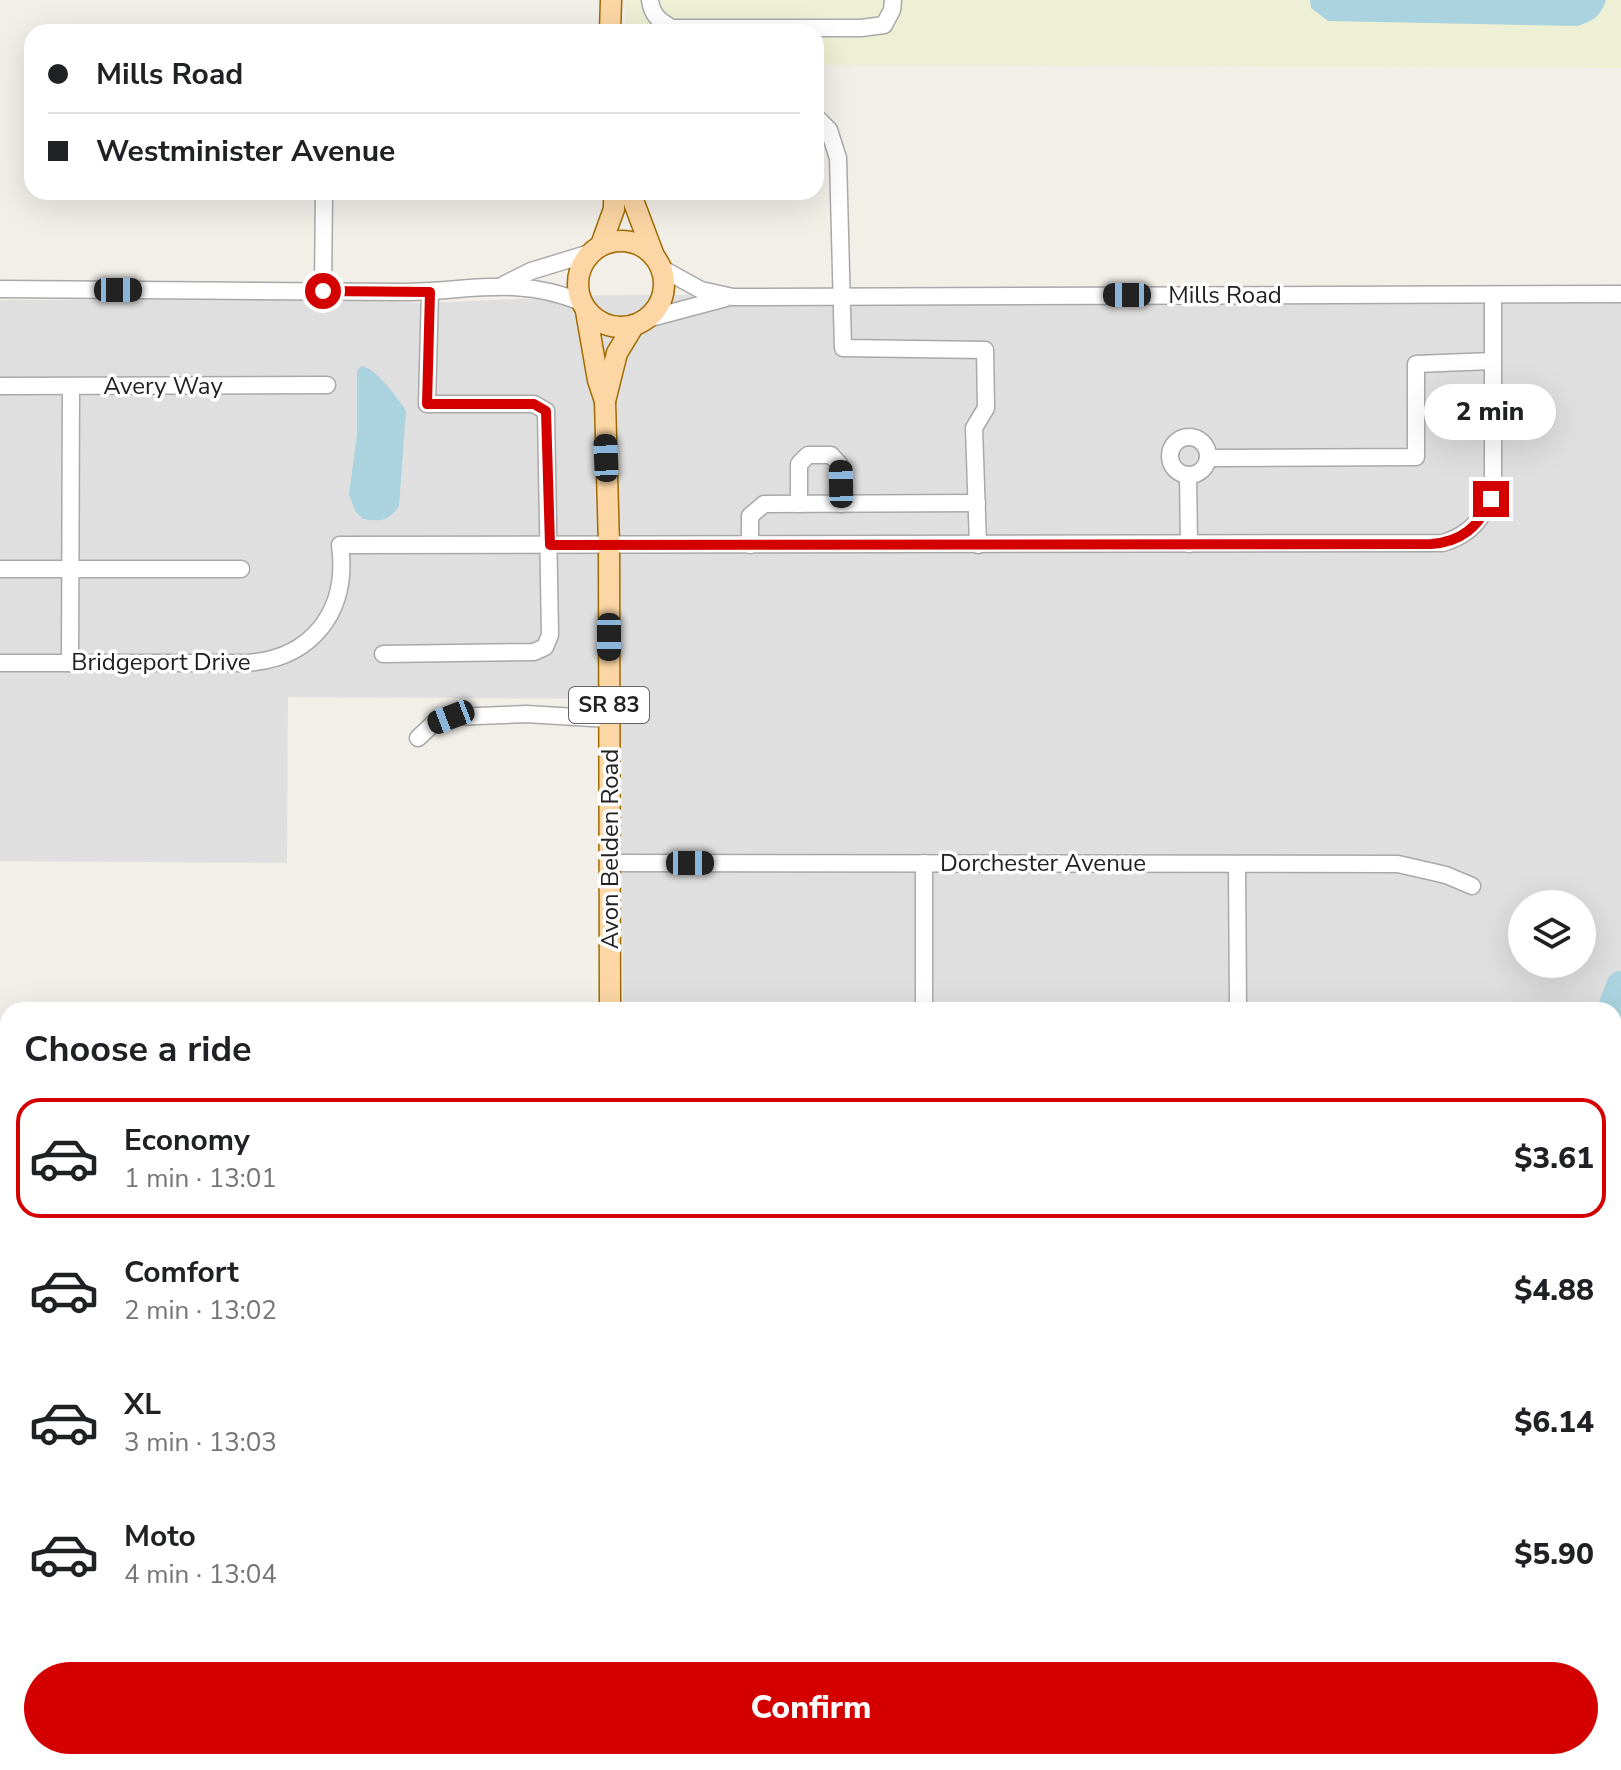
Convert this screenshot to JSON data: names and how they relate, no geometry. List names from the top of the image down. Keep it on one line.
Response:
{"streets":{"main road":["SR 83","Avon Belden Road"],"street":["Mills Road","Avery Way","Bridgeport Drive","Dorchester Avenue"]},"crossings":[["Mills Road","Avon Belden Road"],["Avon Belden Road","Dorchester Avenue"]],"page":{"banner":["Mills Road","Westminister Avenue"],"bubble":"2 min","heading":"Choose a ride","list":[{"name":"Economy","note":"1 min · 13:01","value":"$3.61"},{"name":"Comfort","note":"2 min · 13:02","value":"$4.88"},{"name":"XL","note":"3 min · 13:03","value":"$6.14"},{"name":"Moto","note":"4 min · 13:04","value":"$5.90"}],"buttons":"Confirm"}}
